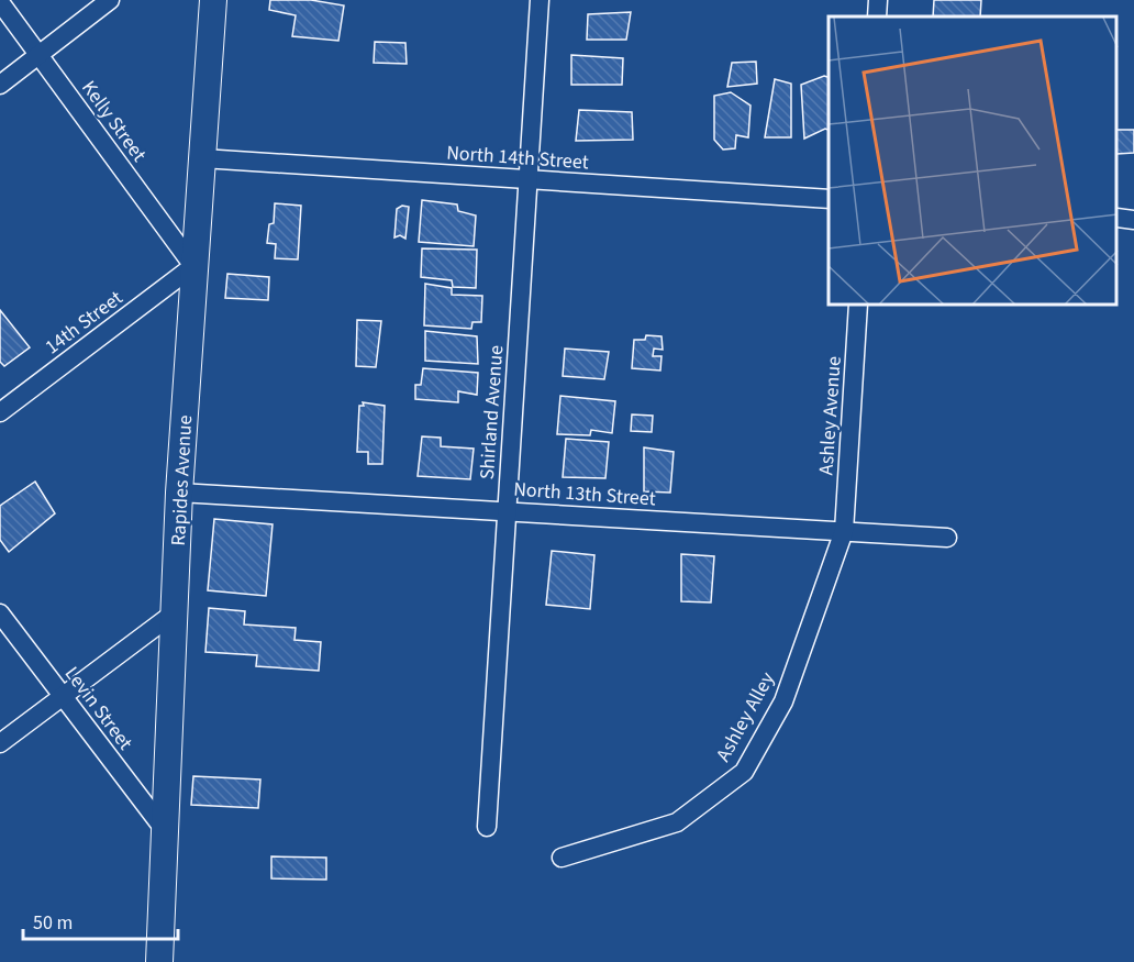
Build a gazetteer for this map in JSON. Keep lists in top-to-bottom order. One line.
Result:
{"streets":{"main road":["Rapides Avenue"],"street":["Kelly Street","North 14th Street","14th Street","Shirland Avenue","Ashley Avenue","North 13th Street","Levin Street","Ashley Alley"]},"crossings":[["Kelly Street","14th Street"],["Kelly Street","Rapides Avenue"],["North 14th Street","Shirland Avenue"],["North 14th Street","Rapides Avenue"],["14th Street","Rapides Avenue"],["Shirland Avenue","North 13th Street"],["Ashley Avenue","North 13th Street"],["Ashley Avenue","Ashley Alley"],["Rapides Avenue","North 13th Street"],["Rapides Avenue","Levin Street"],["North 13th Street","Ashley Alley"]],"scale_bar":"50 m"}
